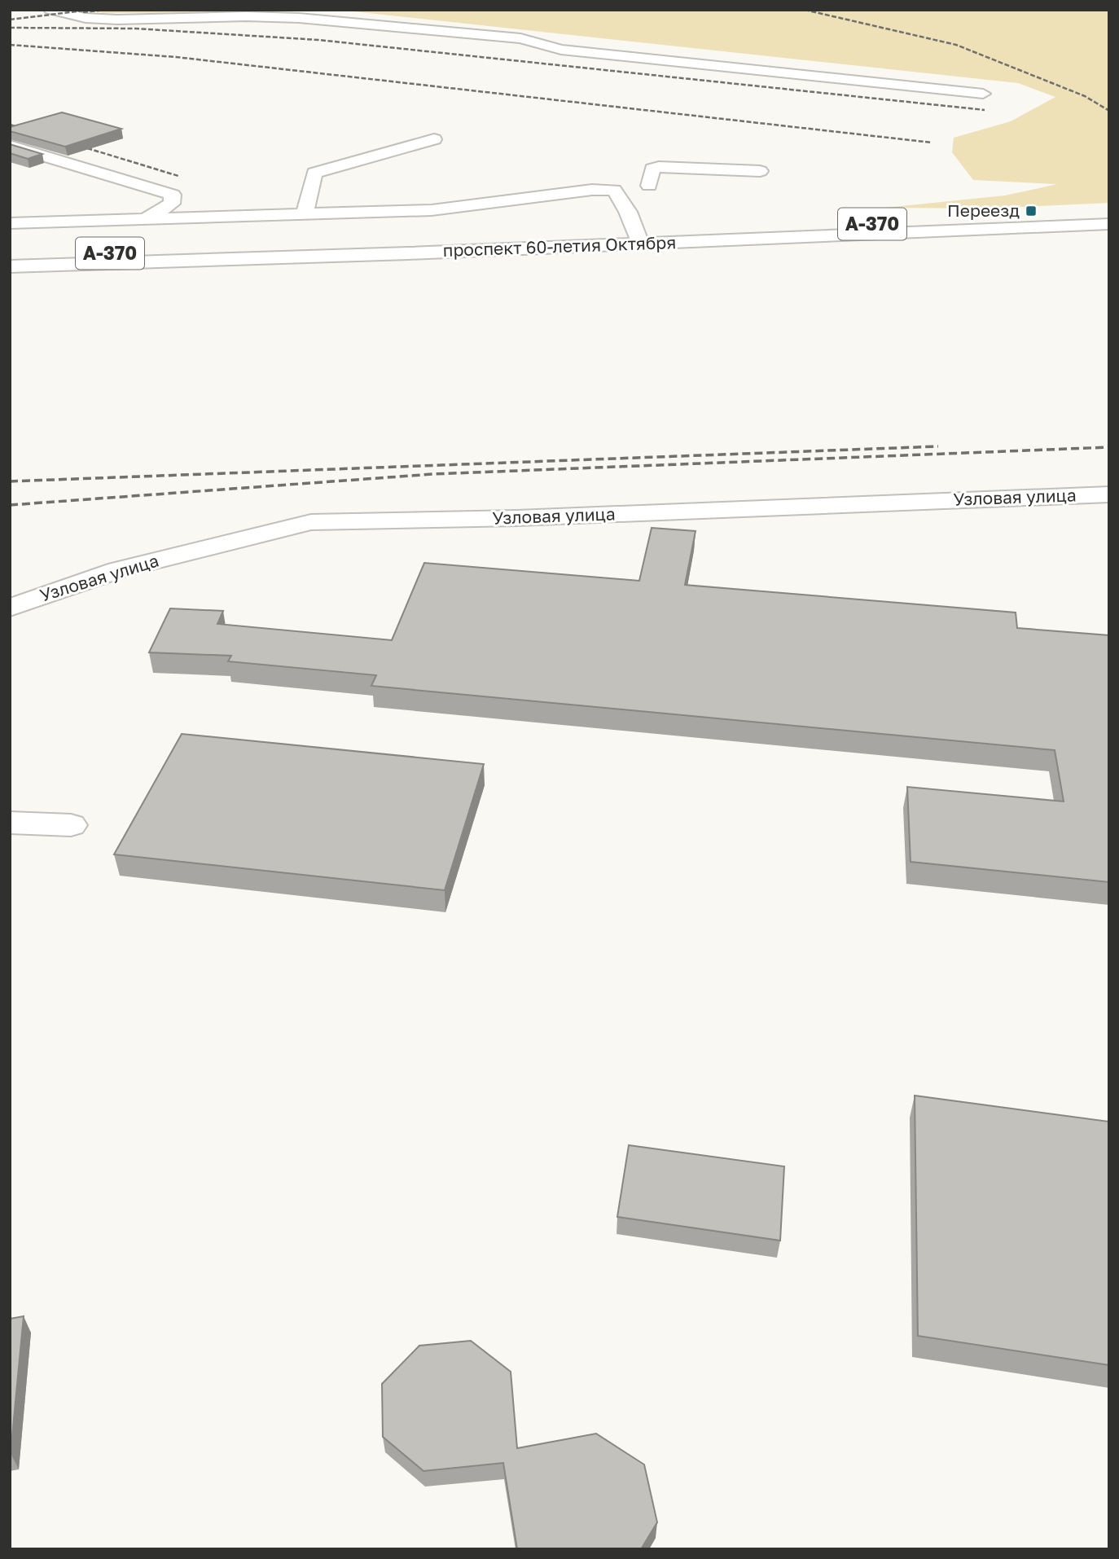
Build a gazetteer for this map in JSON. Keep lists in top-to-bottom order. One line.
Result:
{"streets":{"main road":["А-370","проспект 60-летия Октября","Узловая улица"]},"places":{"transit":["Переезд"]}}
